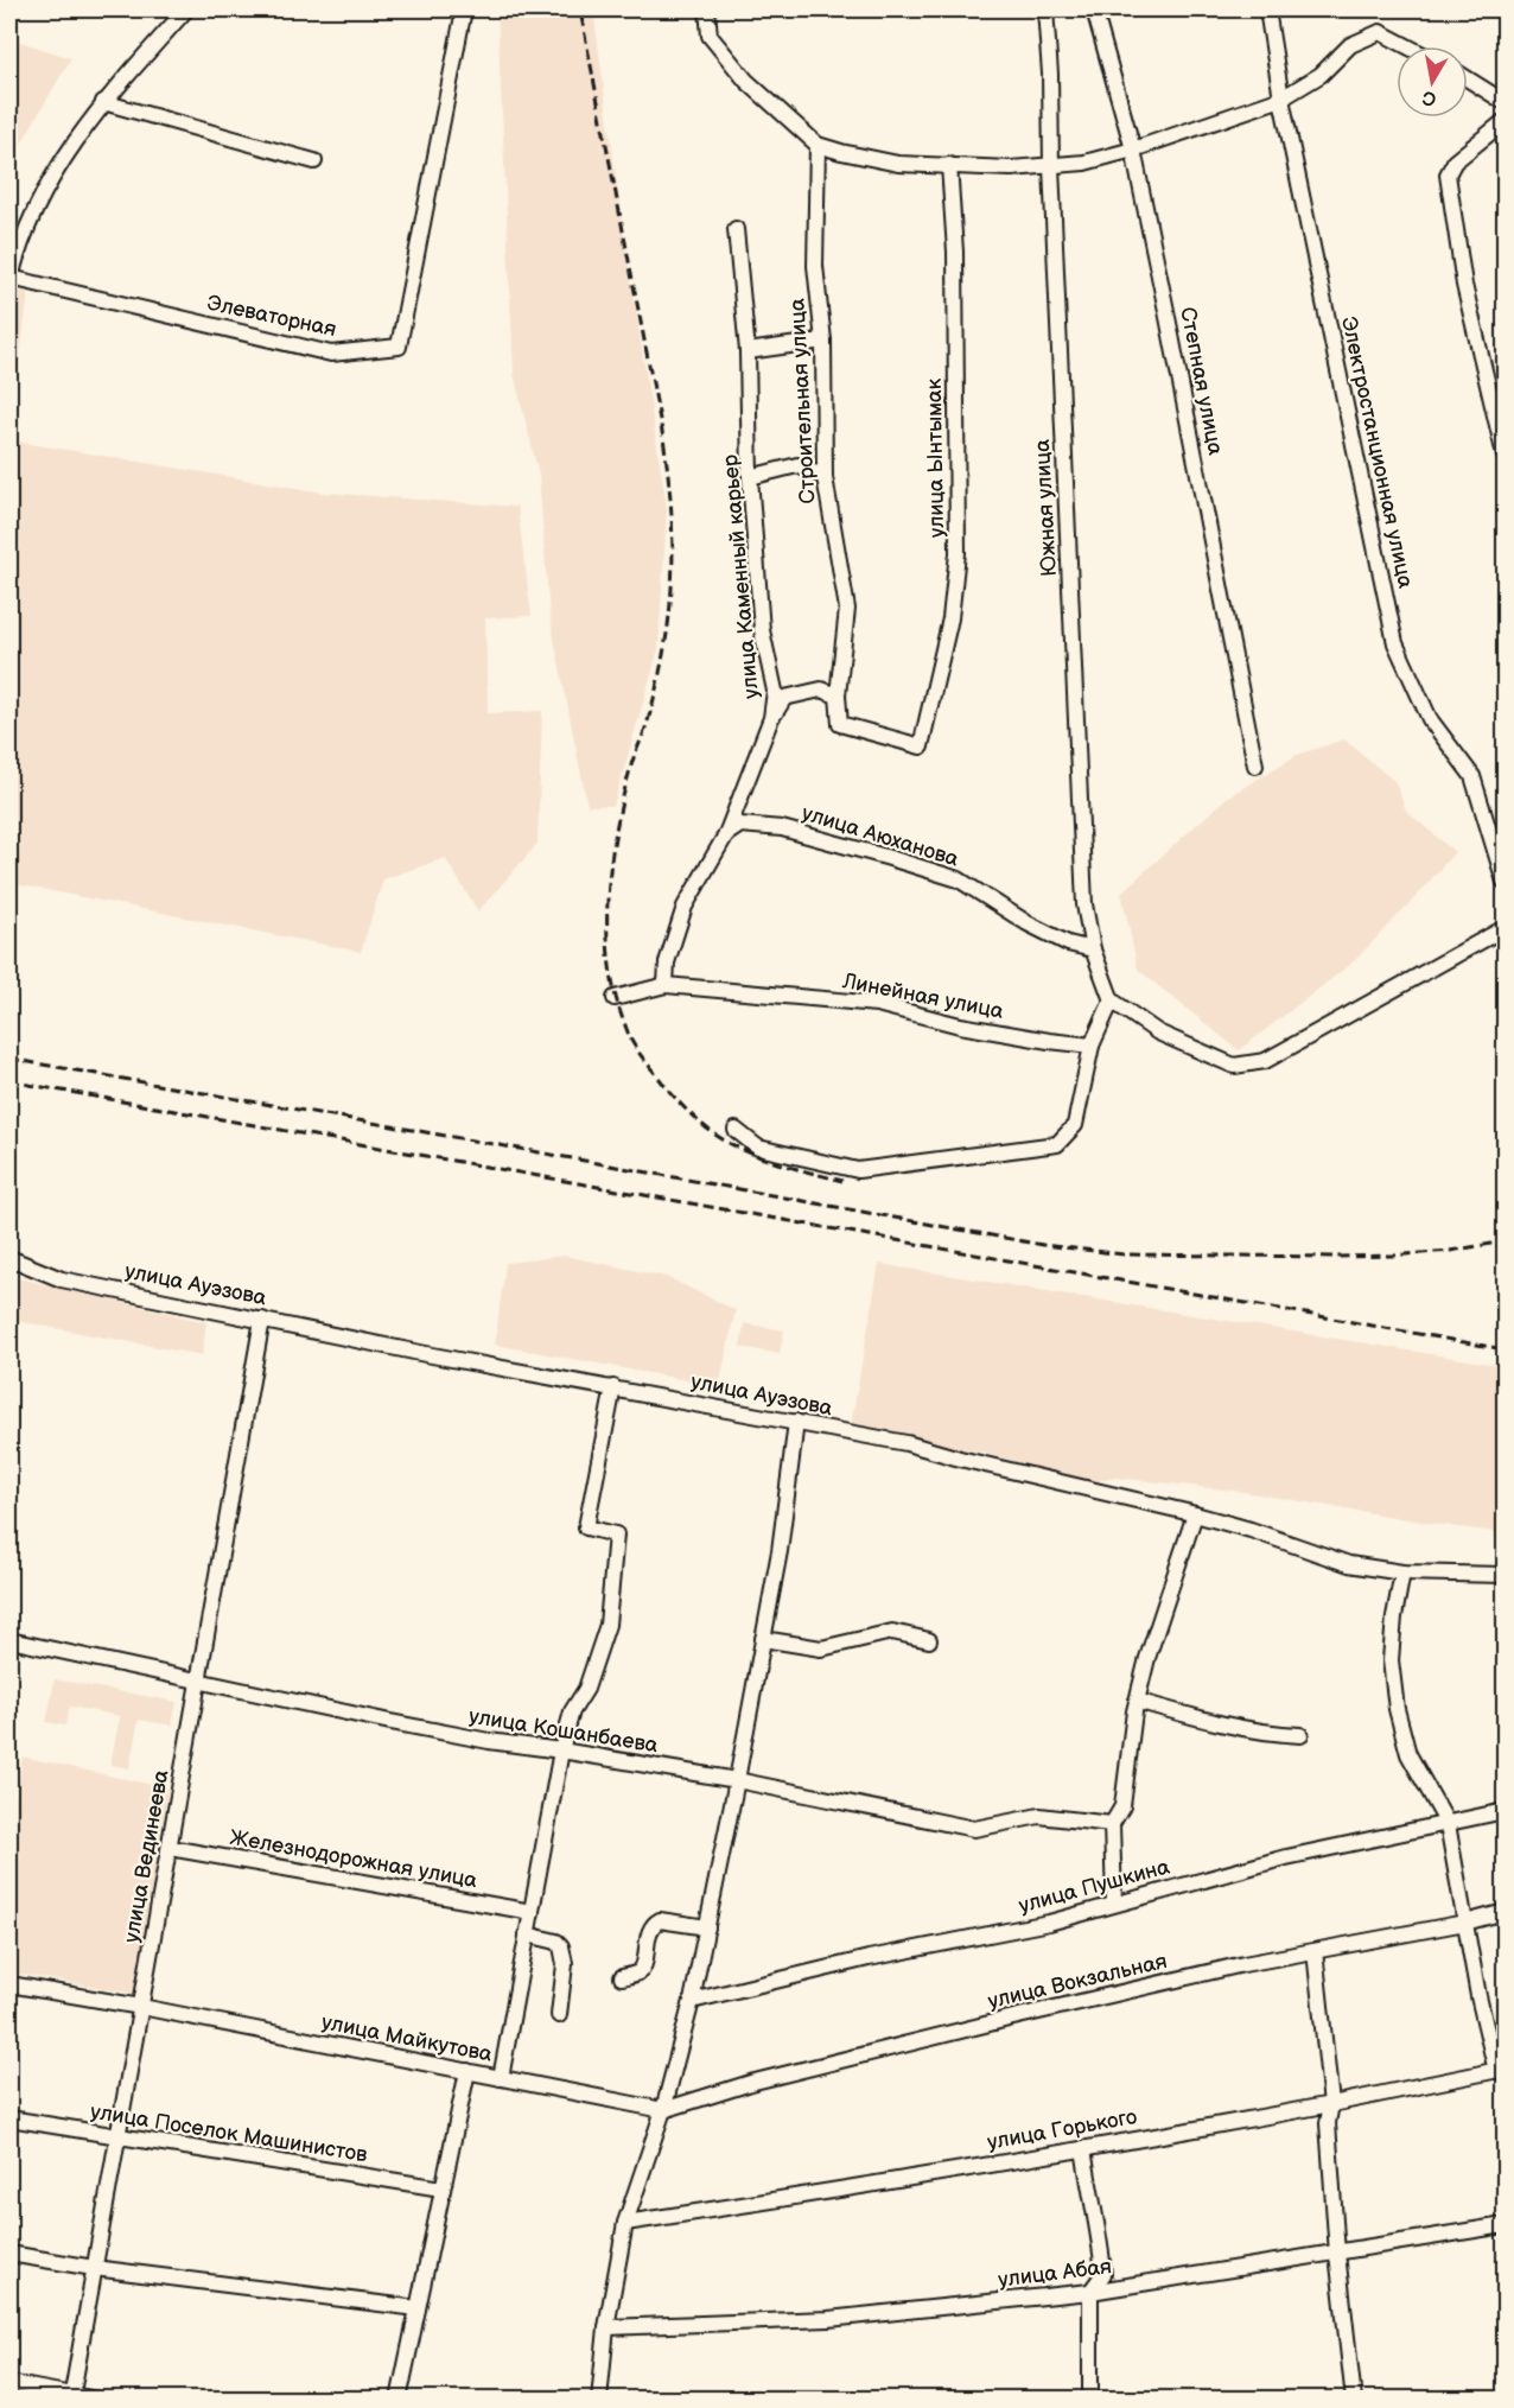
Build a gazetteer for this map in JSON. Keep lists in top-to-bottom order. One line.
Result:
{"streets":{"street":["Элеваторная","Степная улица","Строительная улица","Электростанционная улица","улица Ынтымак","Южная улица","улица Каменный карьер","улица Аюханова","Линейная улица","улица Ауэзова","улица Кошанбаева","улица Вединеева","Железнодорожная улица","улица Пушкина","улица Вокзальная","улица Майкутова","улица Горького","улица Поселок Машинистов","улица Абая"]},"crossings":[["Строительная улица","улица Ынтымак"],["Южная улица","улица Аюханова"],["улица Каменный карьер","улица Аюханова"],["улица Каменный карьер","Линейная улица"],["улица Ауэзова","улица Вединеева"],["улица Кошанбаева","улица Вединеева"],["улица Вединеева","Железнодорожная улица"],["улица Вединеева","улица Майкутова"],["улица Вединеева","улица Поселок Машинистов"],["улица Вокзальная","улица Майкутова"]],"north":"bottom"}
